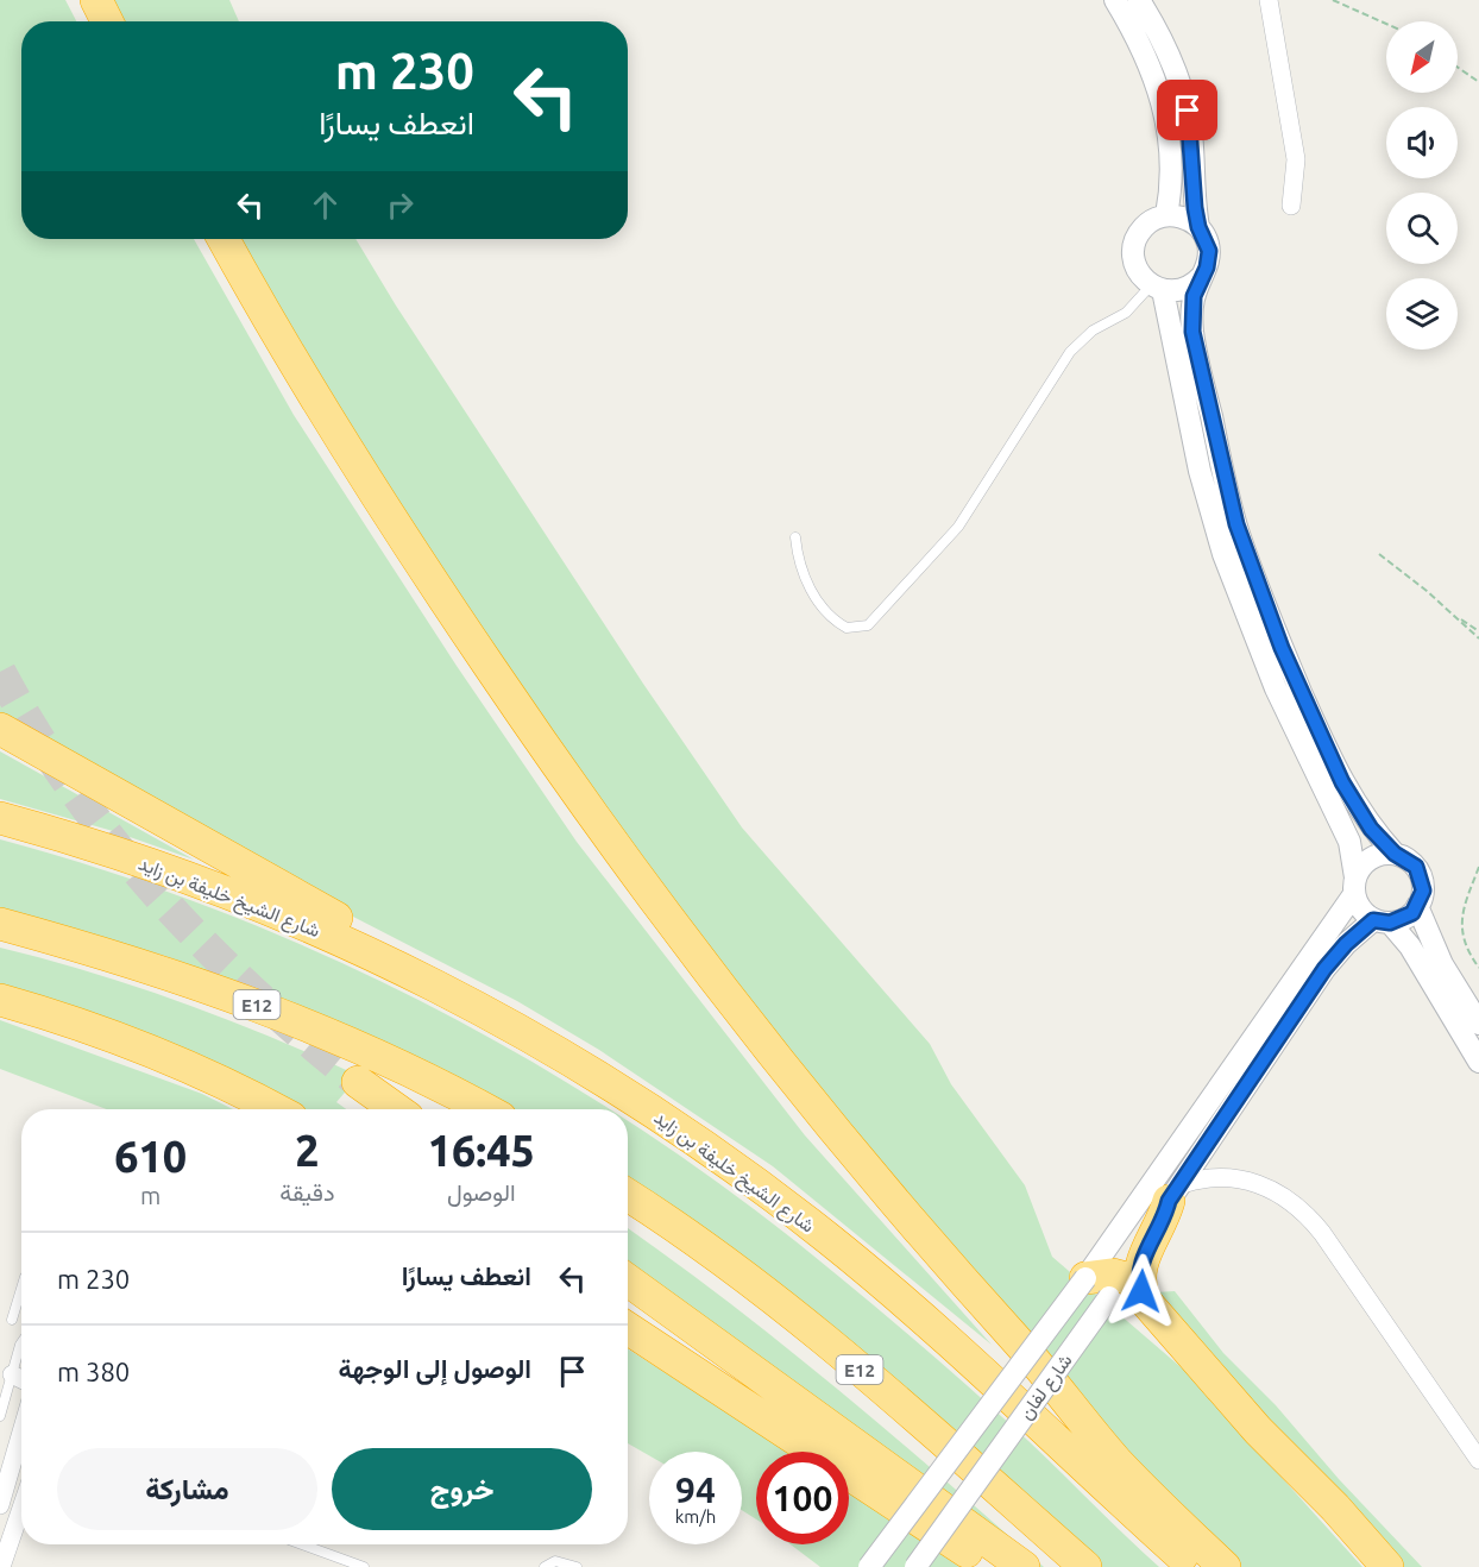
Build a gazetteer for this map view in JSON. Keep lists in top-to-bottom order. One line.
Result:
{"streets":{"highway":["شارع الشيخ خليفة بن زايد","E12"],"street":["شارع لفان"]},"north":"bottom left","page":{"turn":["230 m","انعطف يسارًا"],"eta":["16:45","الوصول","2","دقيقة","610","m"],"list":[{"name":"انعطف يسارًا","value":"230 m"},{"name":"الوصول إلى الوجهة","value":"380 m"}],"buttons":["خروج","مشاركة"],"speed":"94 km/h","limit":"100"}}
